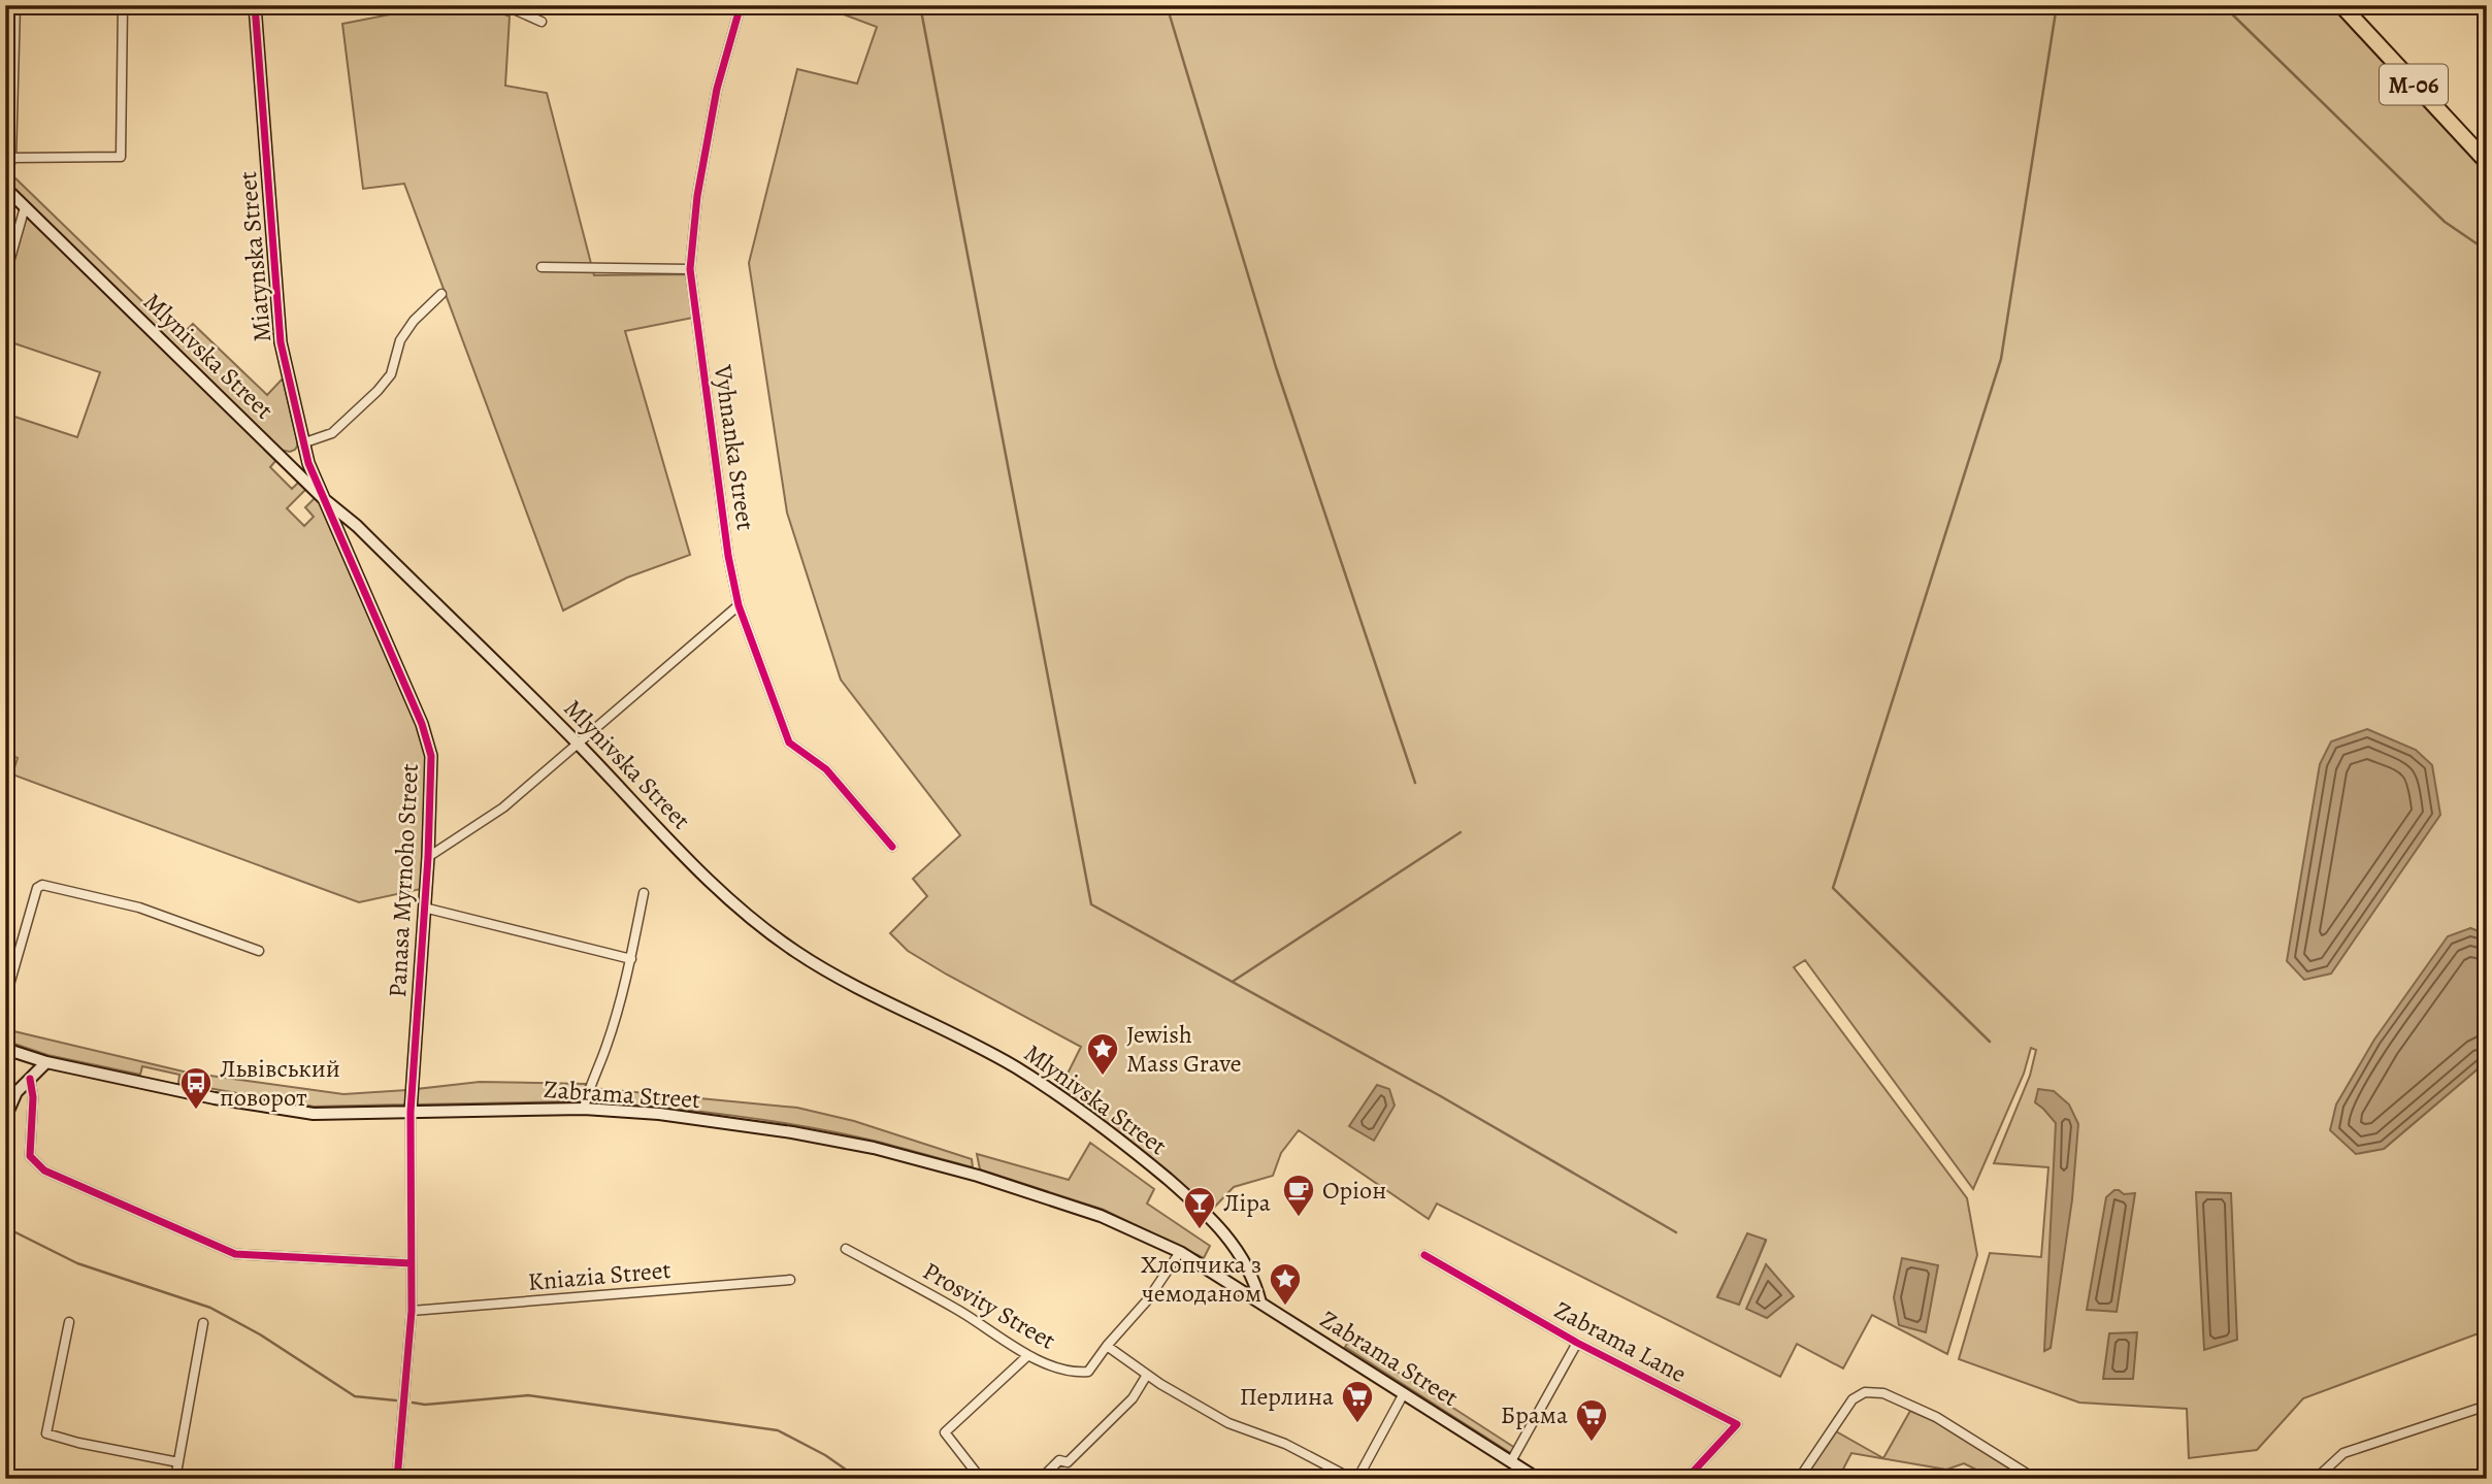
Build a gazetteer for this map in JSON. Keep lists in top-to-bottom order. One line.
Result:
{"streets":{"highway":["М-06"],"main road":["Miatynska Street","Mlynivska Street","Panasa Myrnoho Street","Zabrama Street"],"street":["Vyhnanka Street","Kniazia Street","Prosvity Street","Zabrama Lane"]},"crossings":[["Miatynska Street","Mlynivska Street"],["Miatynska Street","Panasa Myrnoho Street"],["Mlynivska Street","Panasa Myrnoho Street"],["Mlynivska Street","Zabrama Street"],["Vyhnanka Street","Panasa Myrnoho Street"],["Panasa Myrnoho Street","Zabrama Street"],["Zabrama Street","Prosvity Street"],["Zabrama Street","Zabrama Lane"]],"places":{"place":["Jewish Mass Grave","Хлопчика з чемоданом"],"bus stop":["Львівський поворот"],"cafe":["Оріон"],"bar":["Ліра"],"supermarket":["Перлина","Брама"]}}
